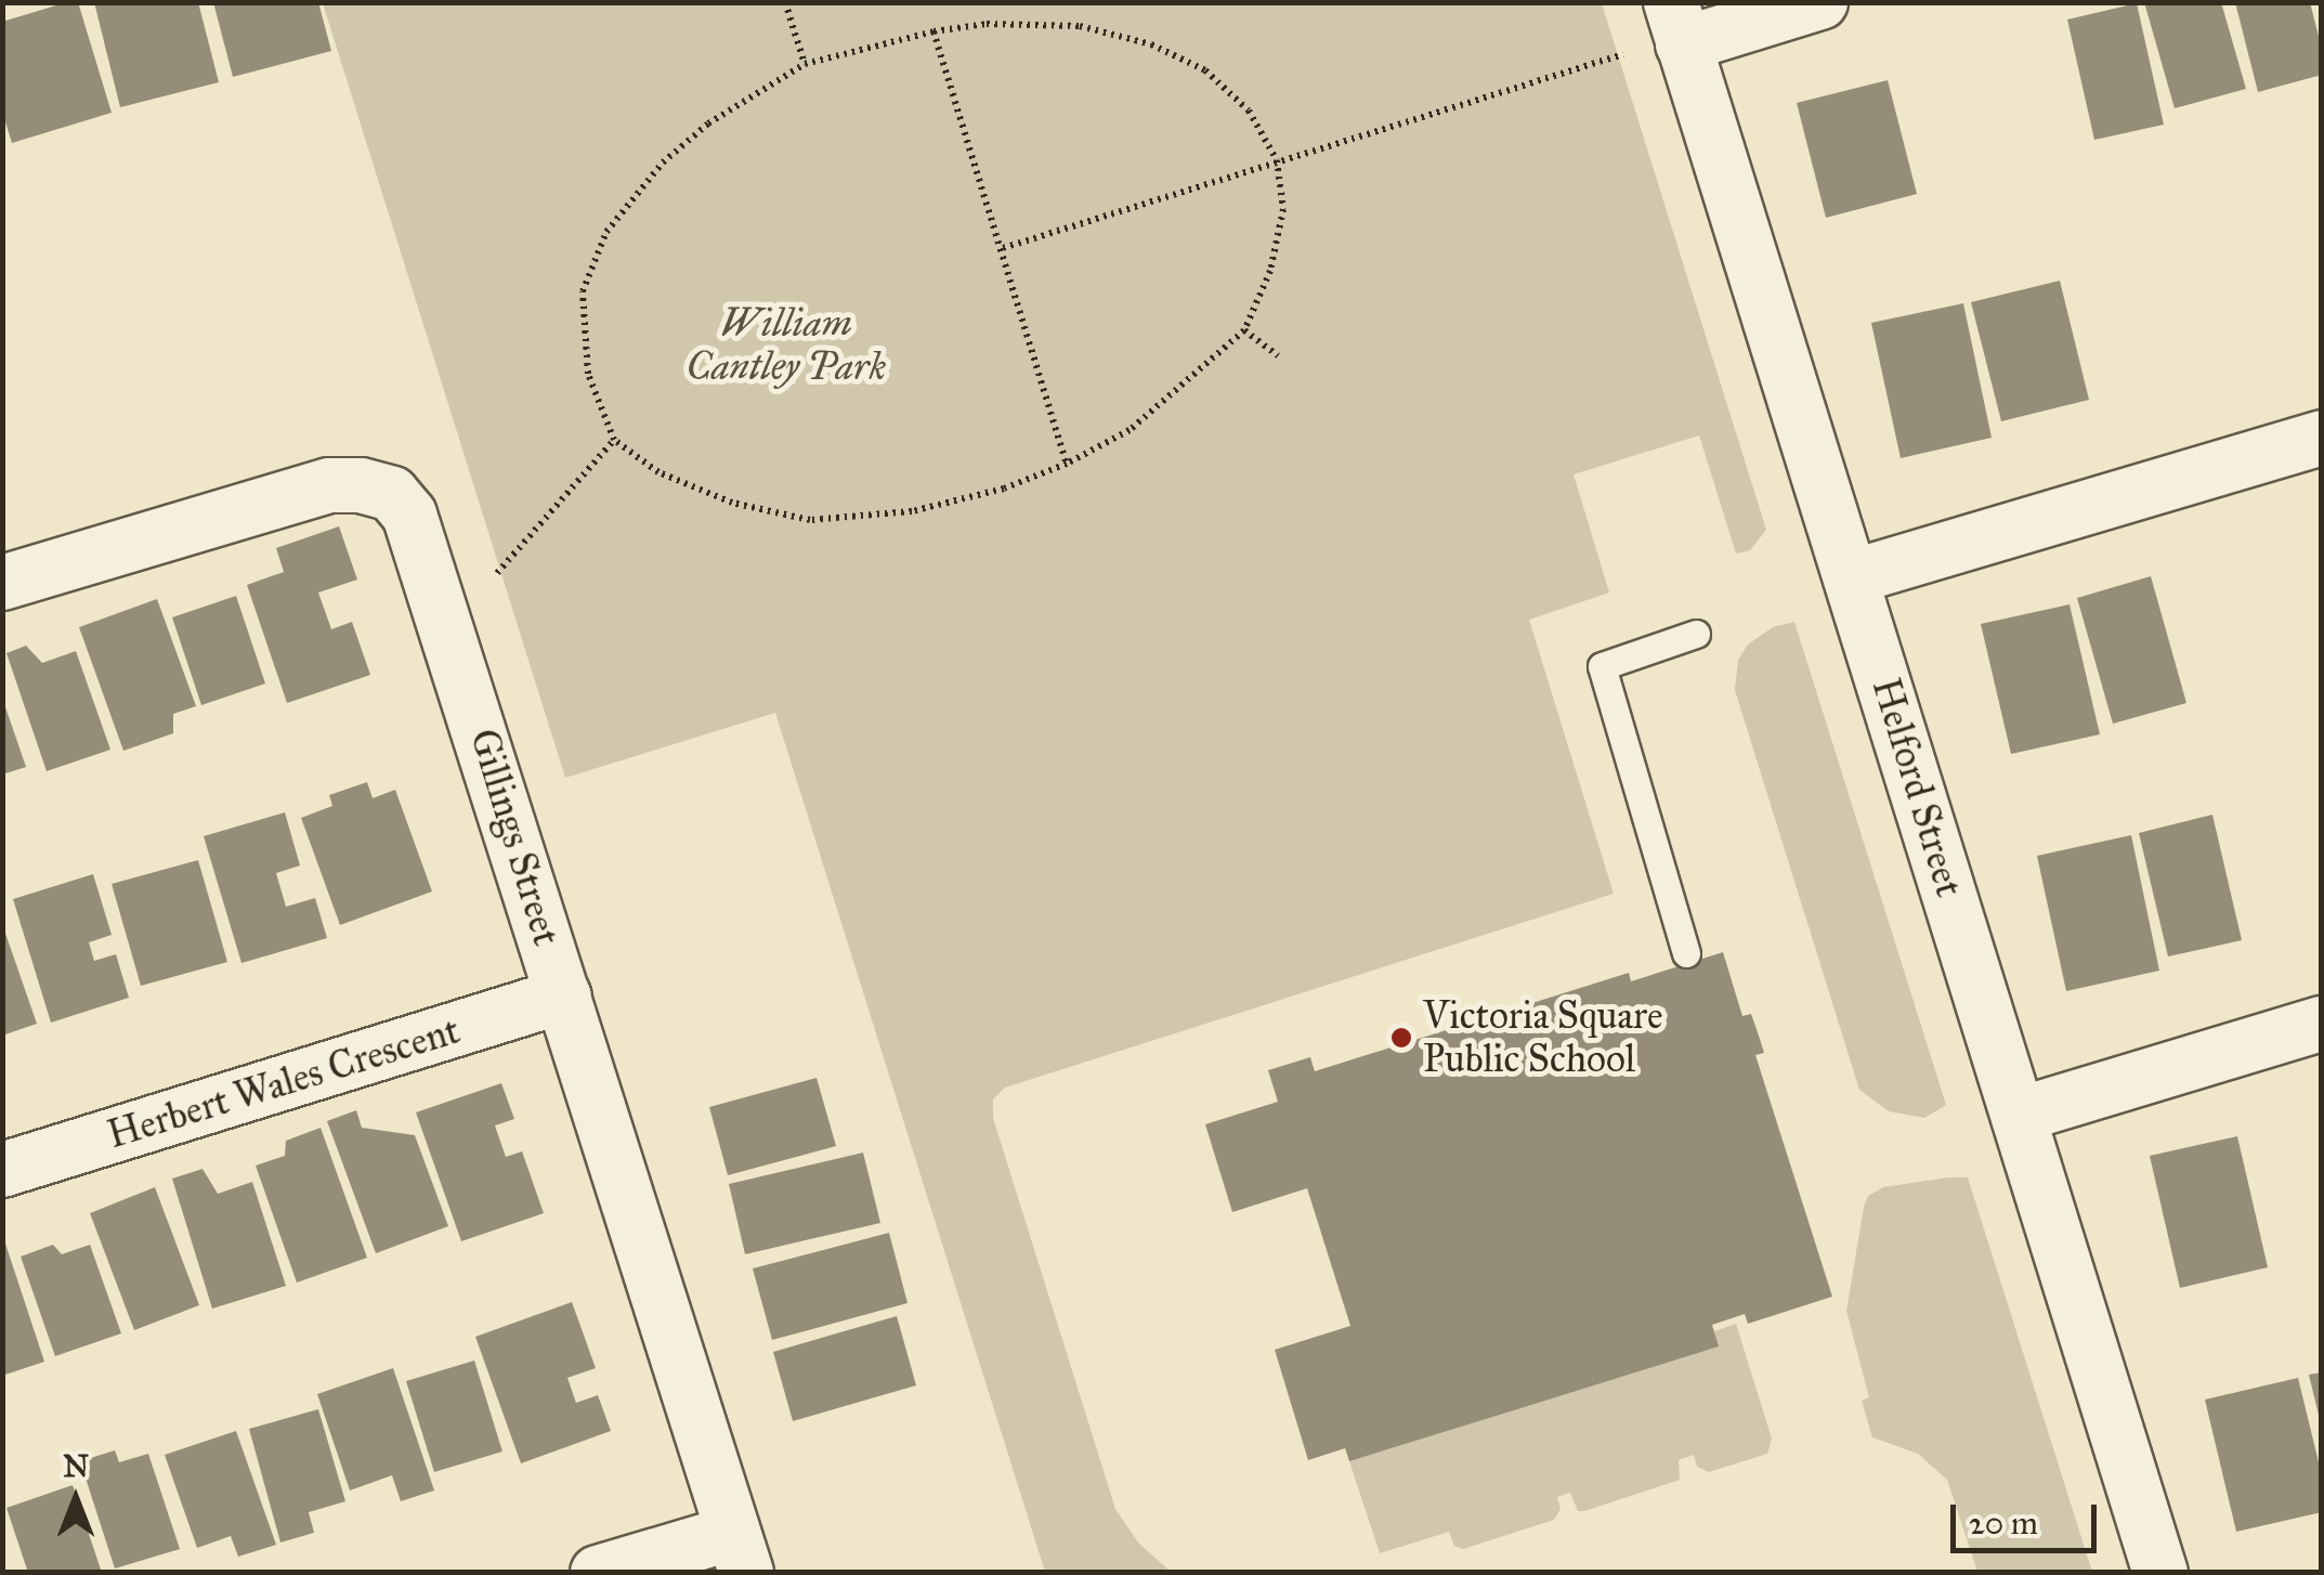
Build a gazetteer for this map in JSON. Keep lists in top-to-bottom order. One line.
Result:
{"streets":{"street":["Helford Street","Gillings Street","Herbert Wales Crescent"]},"crossings":[["Gillings Street","Herbert Wales Crescent"]],"parks":["William Cantley Park"],"places":["Victoria Square Public School"],"scale_bar":"20 m","north":"top"}
